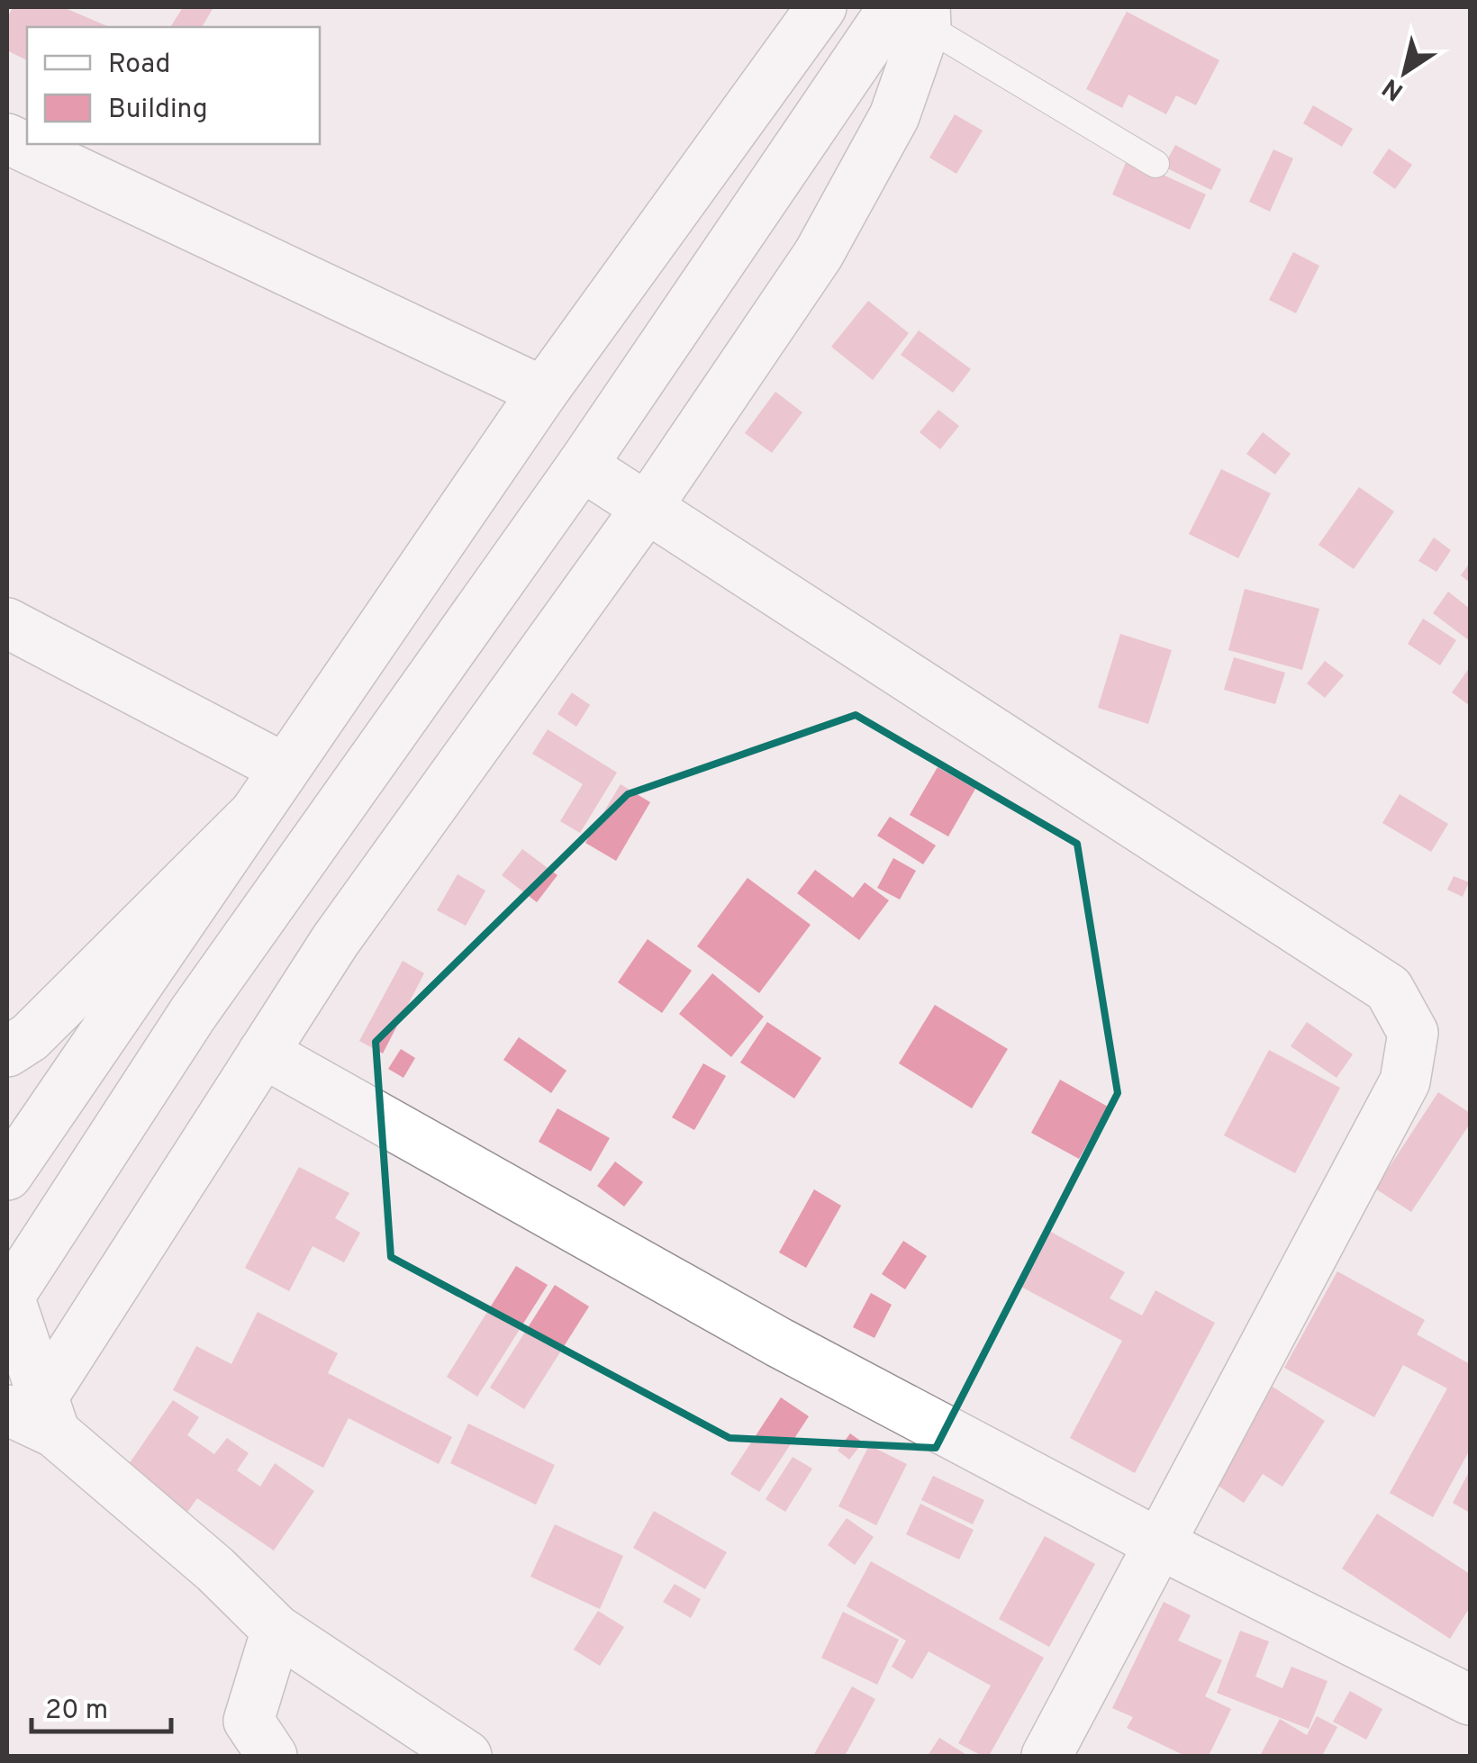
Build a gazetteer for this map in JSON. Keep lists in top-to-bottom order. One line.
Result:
{"legend":["Road","Building"],"scale_bar":"20 m","north":"bottom left"}
